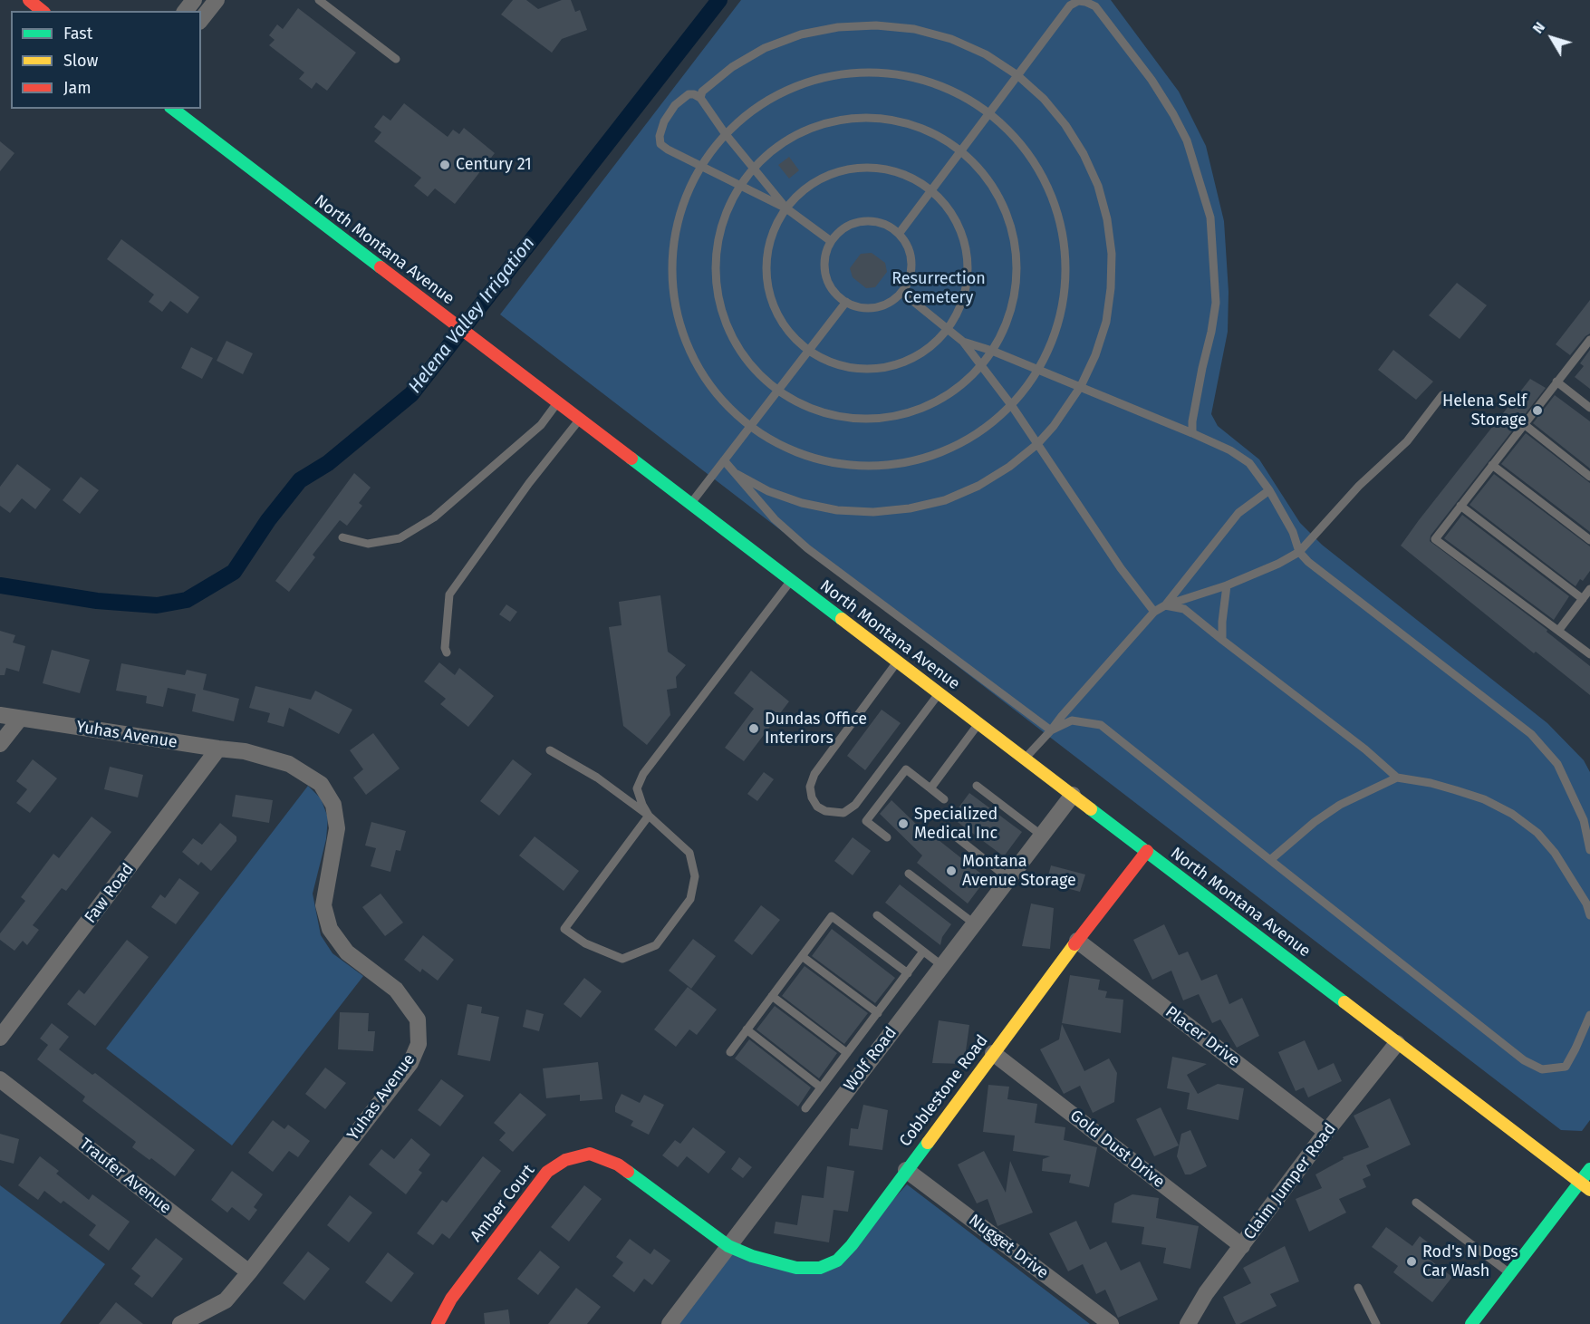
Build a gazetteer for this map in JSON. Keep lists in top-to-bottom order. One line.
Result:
{"streets":{"main road":["North Montana Avenue","Cobblestone Road","Amber Court"],"street":["Yuhas Avenue","Faw Road","Placer Drive","Wolf Road","Gold Dust Drive","Traufer Avenue","Claim Jumper Road","Nugget Drive"]},"crossings":[["North Montana Avenue","Wolf Road"],["North Montana Avenue","Cobblestone Road"],["North Montana Avenue","Claim Jumper Road"],["Yuhas Avenue","Faw Road"],["Yuhas Avenue","Traufer Avenue"],["Placer Drive","Cobblestone Road"],["Placer Drive","Claim Jumper Road"],["Wolf Road","Cobblestone Road"],["Wolf Road","Amber Court"],["Cobblestone Road","Gold Dust Drive"],["Cobblestone Road","Amber Court"],["Cobblestone Road","Nugget Drive"],["Gold Dust Drive","Claim Jumper Road"]],"water":["Helena Valley Irrigation"],"parks":["Resurrection Cemetery"],"places":["Century 21","Helena Self Storage","Dundas Office Interirors","Specialized Medical Inc","Montana Avenue Storage","Rod's N Dogs Car Wash"],"legend":["Fast","Slow","Jam"],"north":"top left"}
